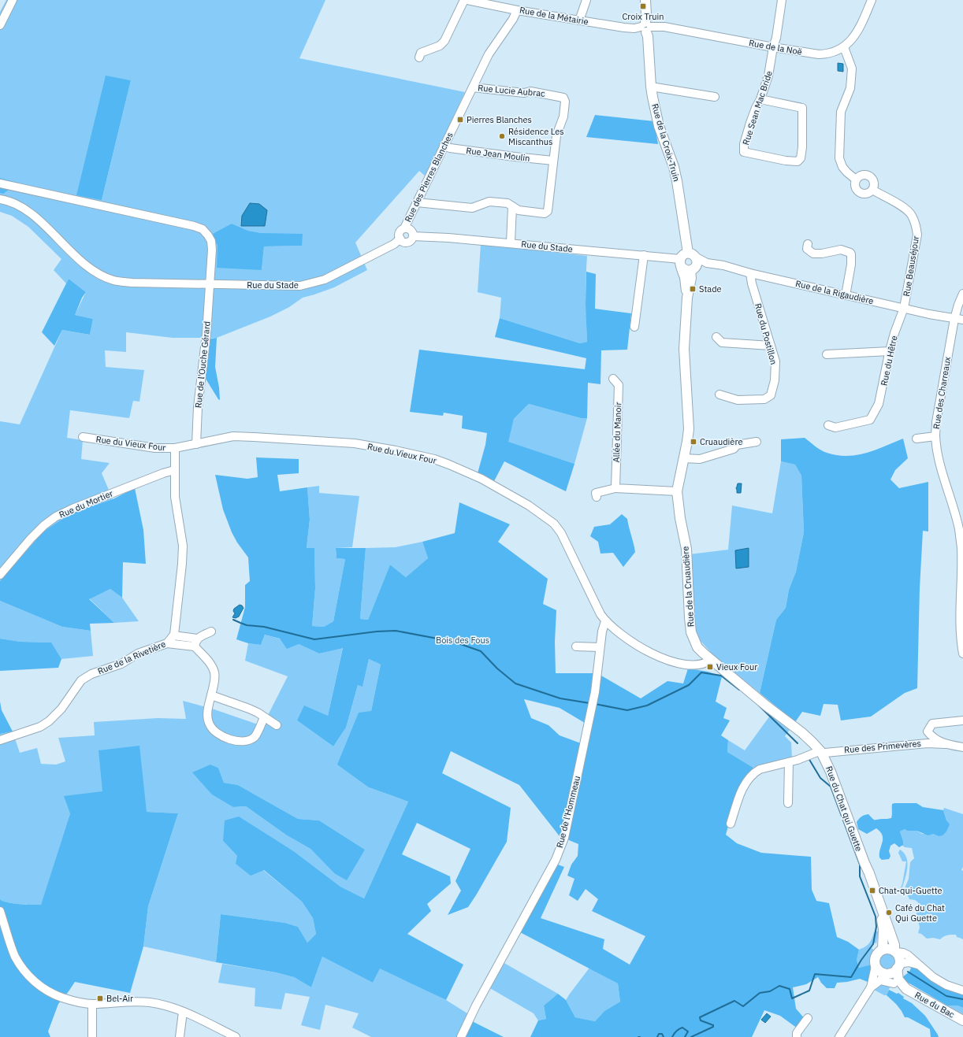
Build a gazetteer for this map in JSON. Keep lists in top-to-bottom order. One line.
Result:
{"streets":{"main road":["Rue de la Croix-Truin","Rue de la Cruaudière","Rue du Chat qui Guette","Rue du Bac"],"street":["Rue de la Métairie","Rue de la Noë","Rue Lucie Aubrac","Rue Sean Mac Bride","Rue Jean Moulin","Rue des Pierres Blanches","Rue du Stade","Rue Beauséjour","Rue de la Rigaudière","Rue du Postillon","Rue du Hêtre","Rue de l'Ouche Gérard","Rue des Charreaux","Allée du Manoir","Rue du Vieux Four","Rue du Mortier","Rue de la Rivetière","Rue des Primevères","Rue de l'Hommeau"]},"crossings":[["Rue de la Métairie","Rue de la Noë"],["Rue de la Métairie","Rue de la Croix-Truin"],["Rue de la Métairie","Rue des Pierres Blanches"],["Rue de la Noë","Rue Sean Mac Bride"],["Rue de la Noë","Rue de la Croix-Truin"],["Rue Lucie Aubrac","Rue Jean Moulin"],["Rue Lucie Aubrac","Rue des Pierres Blanches"],["Rue de la Croix-Truin","Rue du Stade"],["Rue de la Croix-Truin","Rue de la Rigaudière"],["Rue de la Croix-Truin","Rue de la Cruaudière"],["Rue Jean Moulin","Rue des Pierres Blanches"],["Rue des Pierres Blanches","Rue du Stade"],["Rue du Stade","Rue de la Rigaudière"],["Rue du Stade","Rue de l'Ouche Gérard"],["Rue du Stade","Rue de la Cruaudière"],["Rue Beauséjour","Rue de la Rigaudière"],["Rue Beauséjour","Rue du Hêtre"],["Rue de la Rigaudière","Rue du Postillon"],["Rue de la Rigaudière","Rue du Hêtre"],["Rue de la Rigaudière","Rue des Charreaux"],["Rue de la Rigaudière","Rue de la Cruaudière"],["Rue de l'Ouche Gérard","Rue du Vieux Four"],["Rue du Vieux Four","Rue de la Cruaudière"],["Rue du Vieux Four","Rue de la Rivetière"],["Rue du Vieux Four","Rue de l'Hommeau"],["Rue du Mortier","Rue de la Rivetière"],["Rue de la Cruaudière","Rue des Primevères"],["Rue de la Cruaudière","Rue du Chat qui Guette"],["Rue des Primevères","Rue du Chat qui Guette"],["Rue du Chat qui Guette","Rue du Bac"]],"parks":["Bois des Fous"],"places":{"transit":["Croix Truin","Pierres Blanches","Stade","Cruaudière","Vieux Four","Chat-qui-Guette","Bel-Air"],"other":["Résidence Les Miscanthus","Café du Chat Qui Guette"]}}
